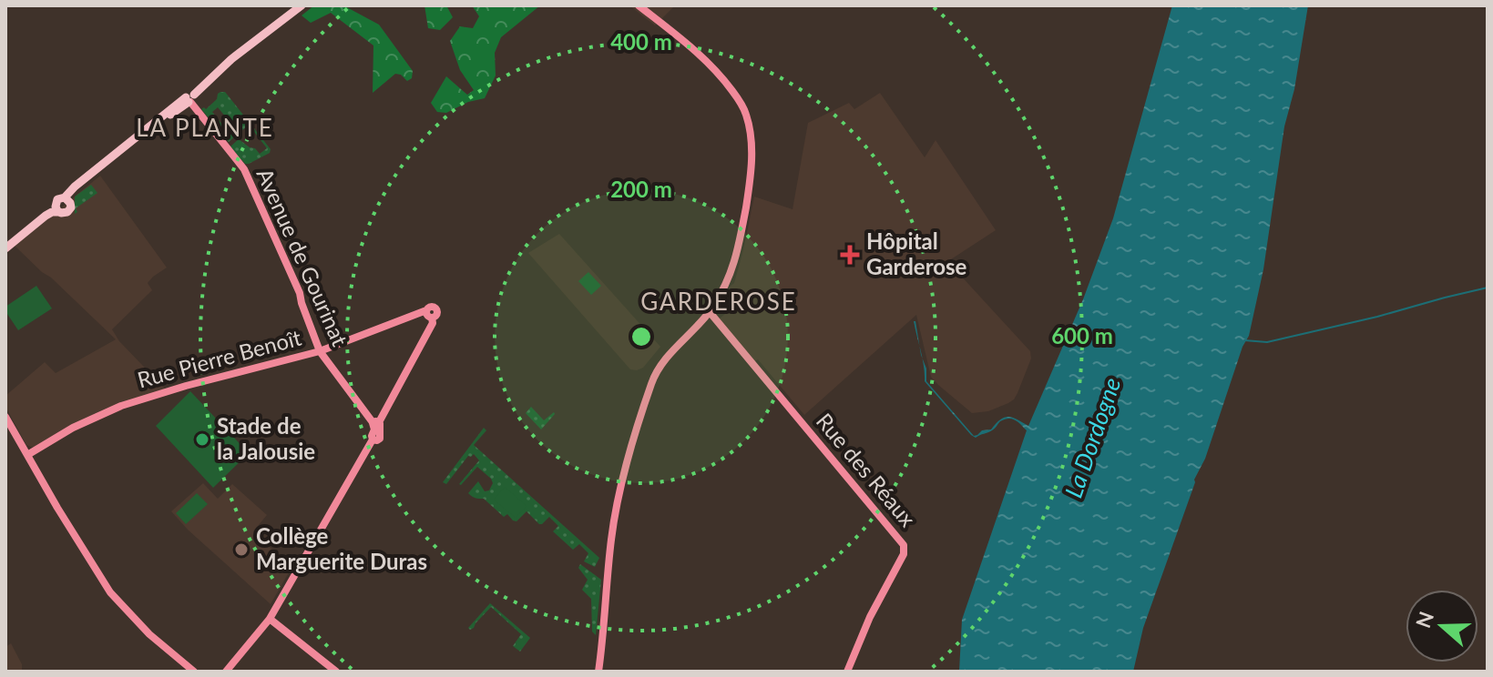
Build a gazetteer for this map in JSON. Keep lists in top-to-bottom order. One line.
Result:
{"streets":{"street":["Avenue de Gourinat","Rue Pierre Benoît","Rue des Réaux"]},"crossings":[["Avenue de Gourinat","Rue Pierre Benoît"]],"districts":["LA PLANTE","GARDEROSE"],"water":["La Dordogne"],"places":{"health":["Hôpital Garderose"],"other":["Stade de la Jalousie","Collège Marguerite Duras"]},"north":"left","rings":["400 m","200 m","600 m"]}
